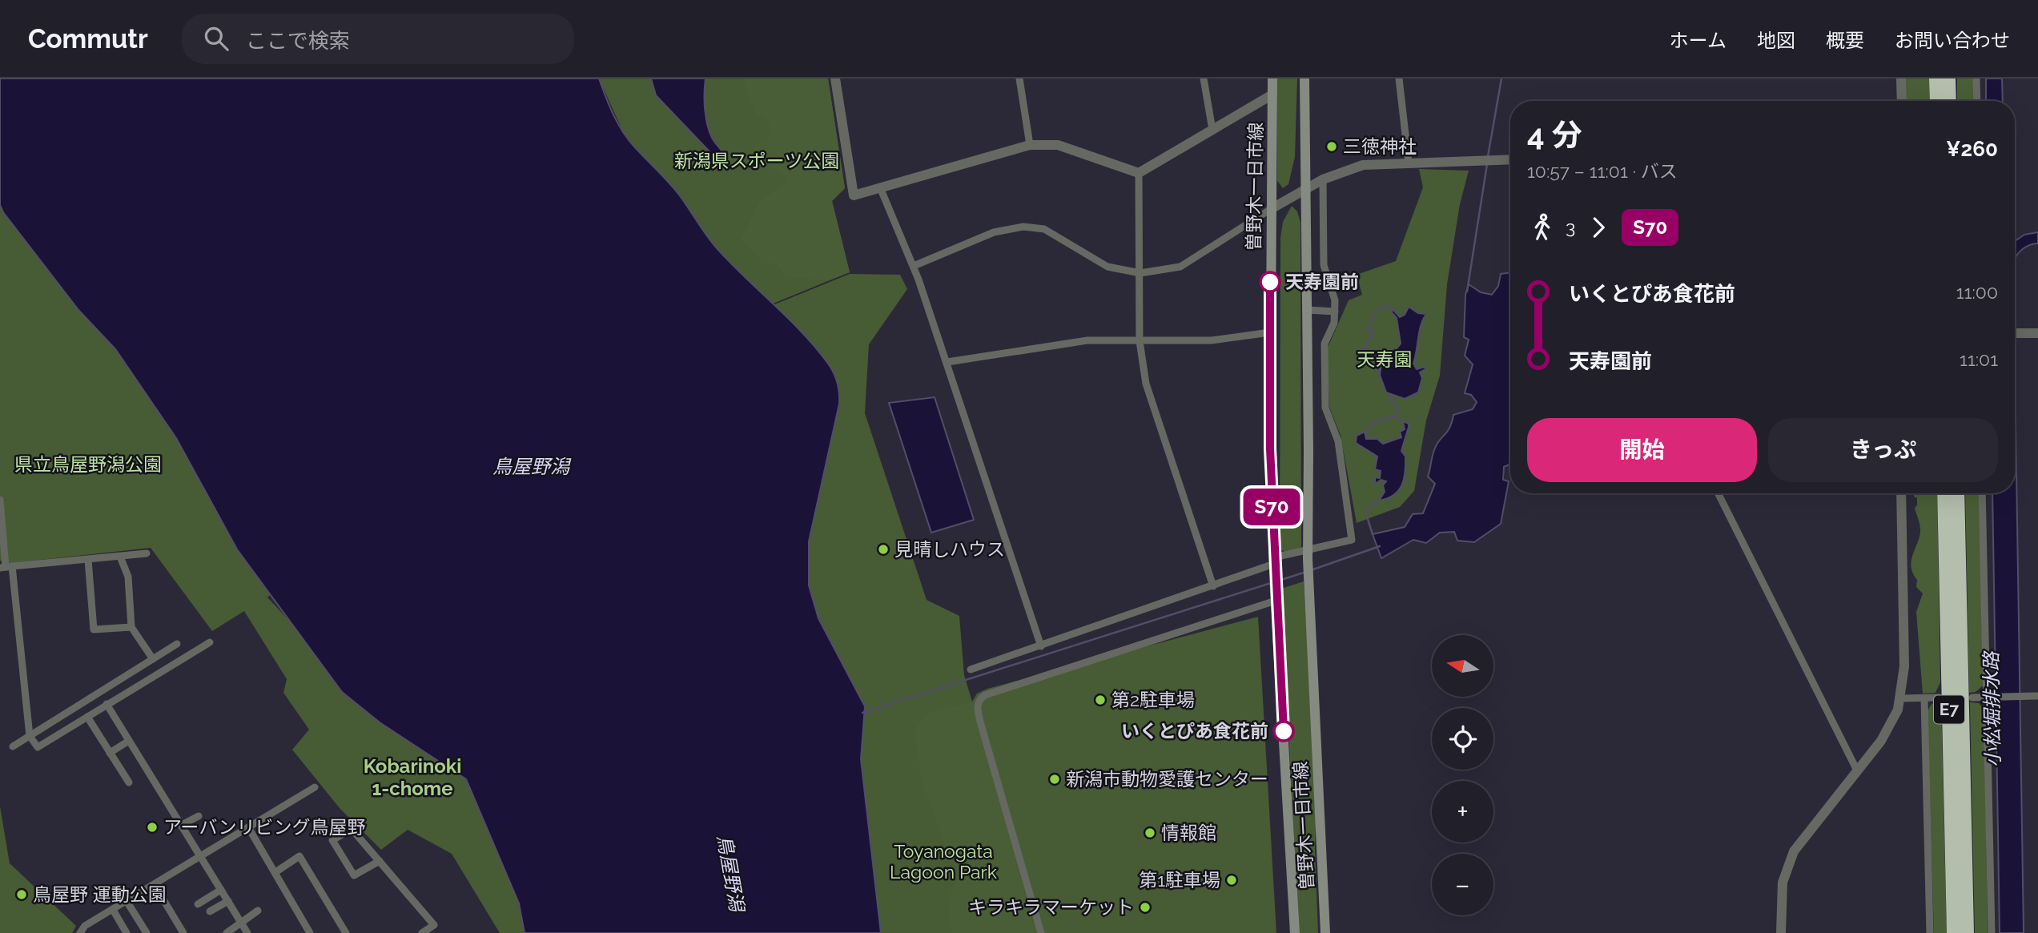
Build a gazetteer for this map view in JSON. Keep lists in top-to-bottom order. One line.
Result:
{"streets":{"highway":["E7"],"main road":["曽野木一日市線"]},"districts":["Kobarinoki 1-chome"],"water":["鳥屋野潟","小松堀排水路"],"parks":["新潟県スポーツ公園","天寿園","県立鳥屋野潟公園","Toyanogata Lagoon Park"],"places":["三徳神社","天寿園前","見晴しハウス","第2駐車場","いくとぴあ食花前","新潟市動物愛護センター","アーバンリビング鳥屋野","情報館","第1駐車場","鳥屋野 運動公園","キラキラマーケット"],"lines":["bus line S70"],"north":"left","page":{"header":"Commutr","search":"ここで検索","nav":["ホーム","地図","概要","お問い合わせ"],"on_map":"S70","heading":["4 分","10:57 – 11:01 · バス","¥260"],"legs":["3","S70"],"list":[{"name":"いくとぴあ食花前","value":"11:00"},{"name":"天寿園前","value":"11:01"}],"buttons":["開始","きっぷ"],"map_buttons":["+","−"]}}
